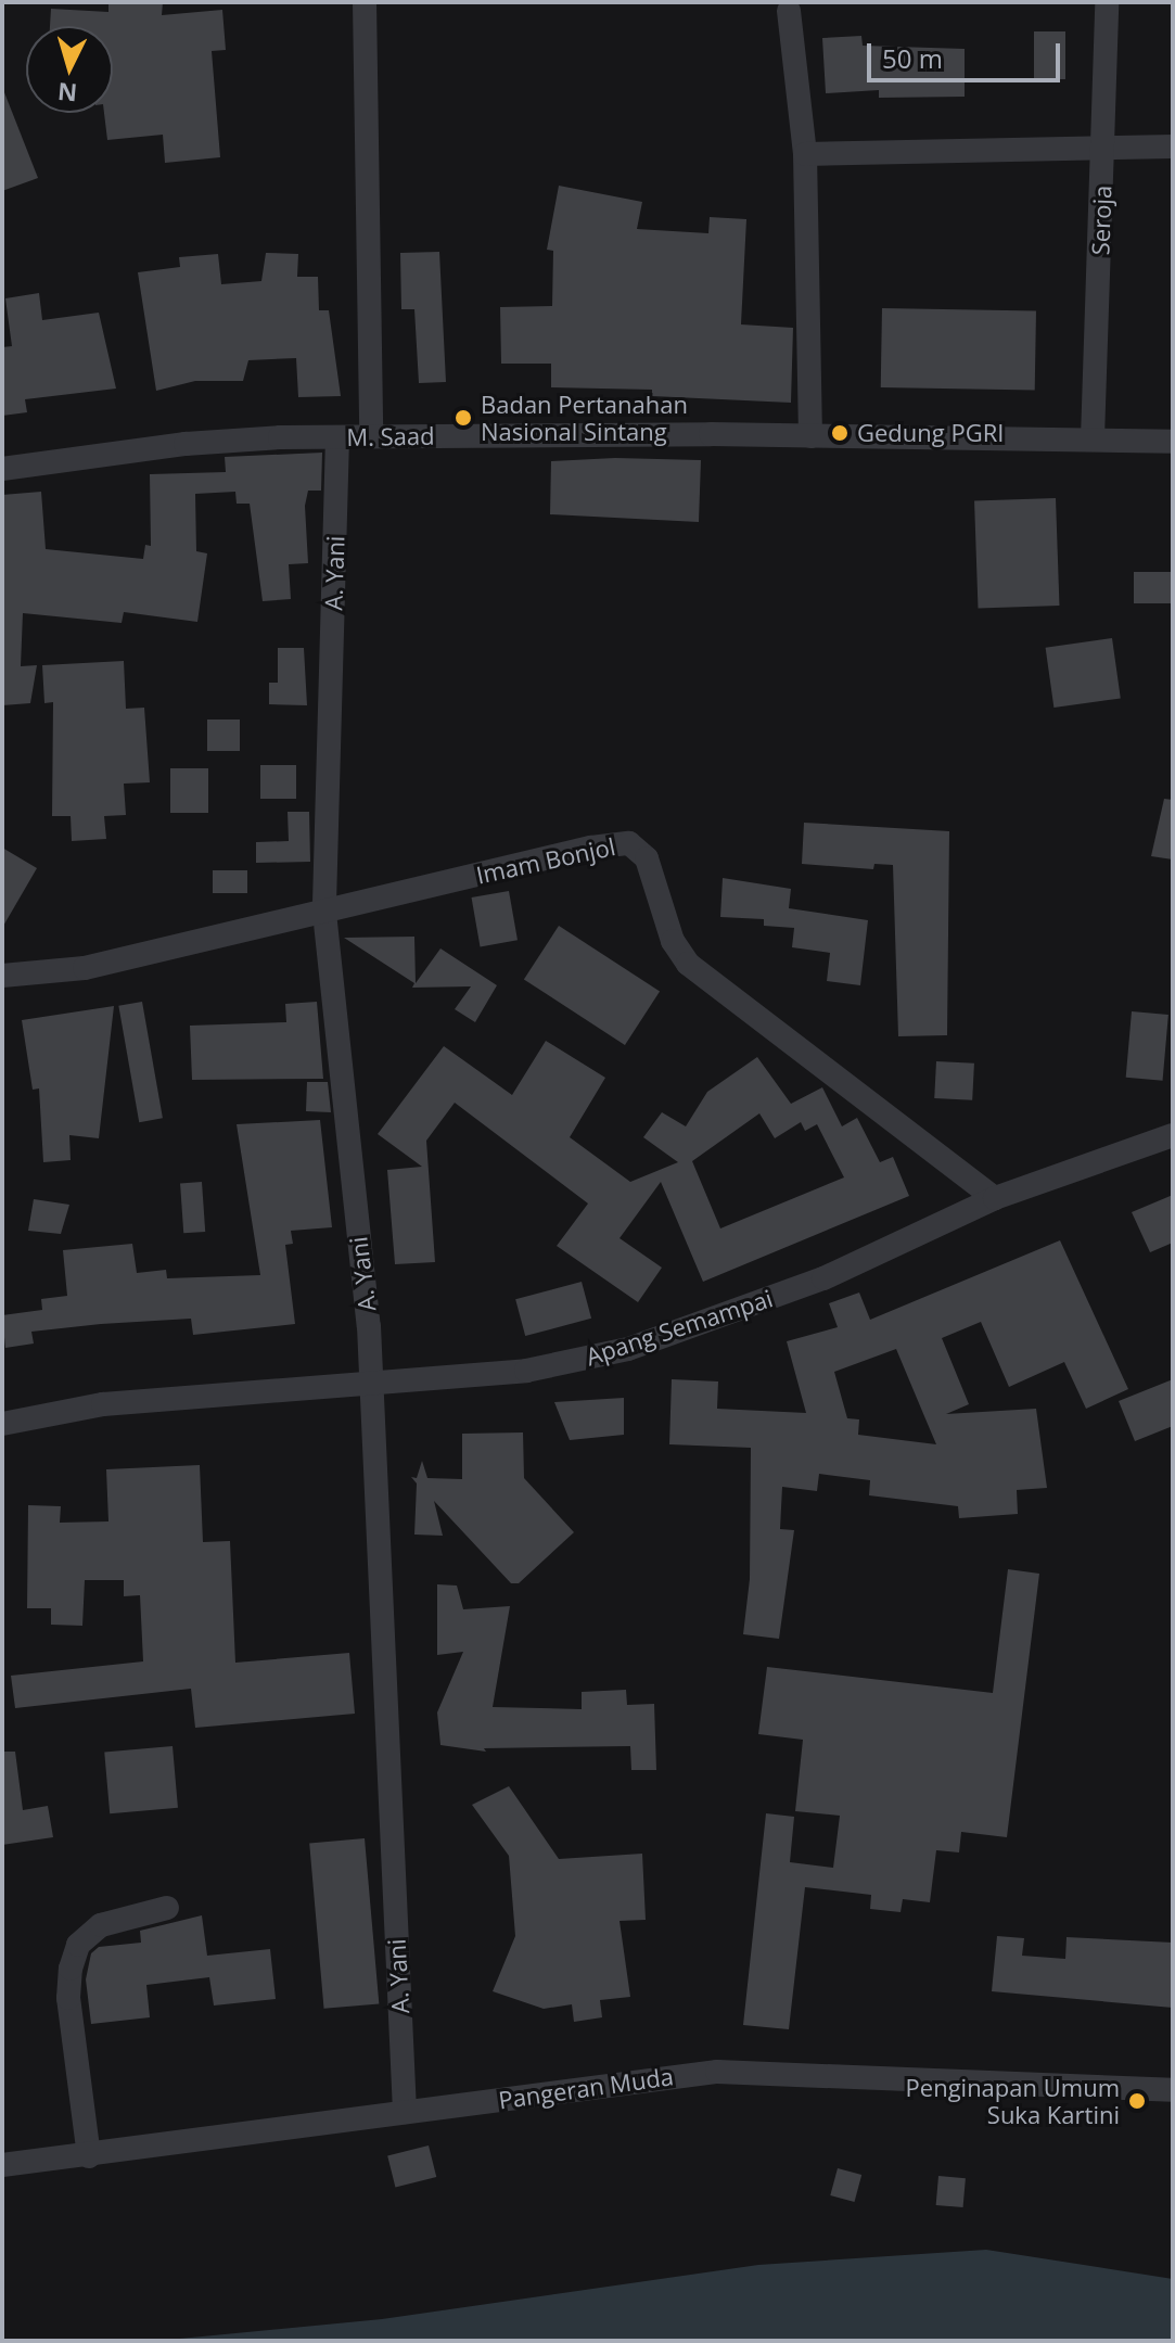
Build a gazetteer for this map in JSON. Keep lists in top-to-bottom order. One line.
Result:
{"streets":{"street":["Seroja","M. Saad","A. Yani","Imam Bonjol","Apang Semampai","Pangeran Muda"]},"crossings":[["Seroja","M. Saad"],["M. Saad","A. Yani"],["A. Yani","Imam Bonjol"],["A. Yani","Apang Semampai"],["A. Yani","Pangeran Muda"],["Imam Bonjol","Apang Semampai"]],"places":["Badan Pertanahan Nasional Sintang","Gedung PGRI","Penginapan Umum Suka Kartini"],"scale_bar":"50 m","north":"bottom"}
